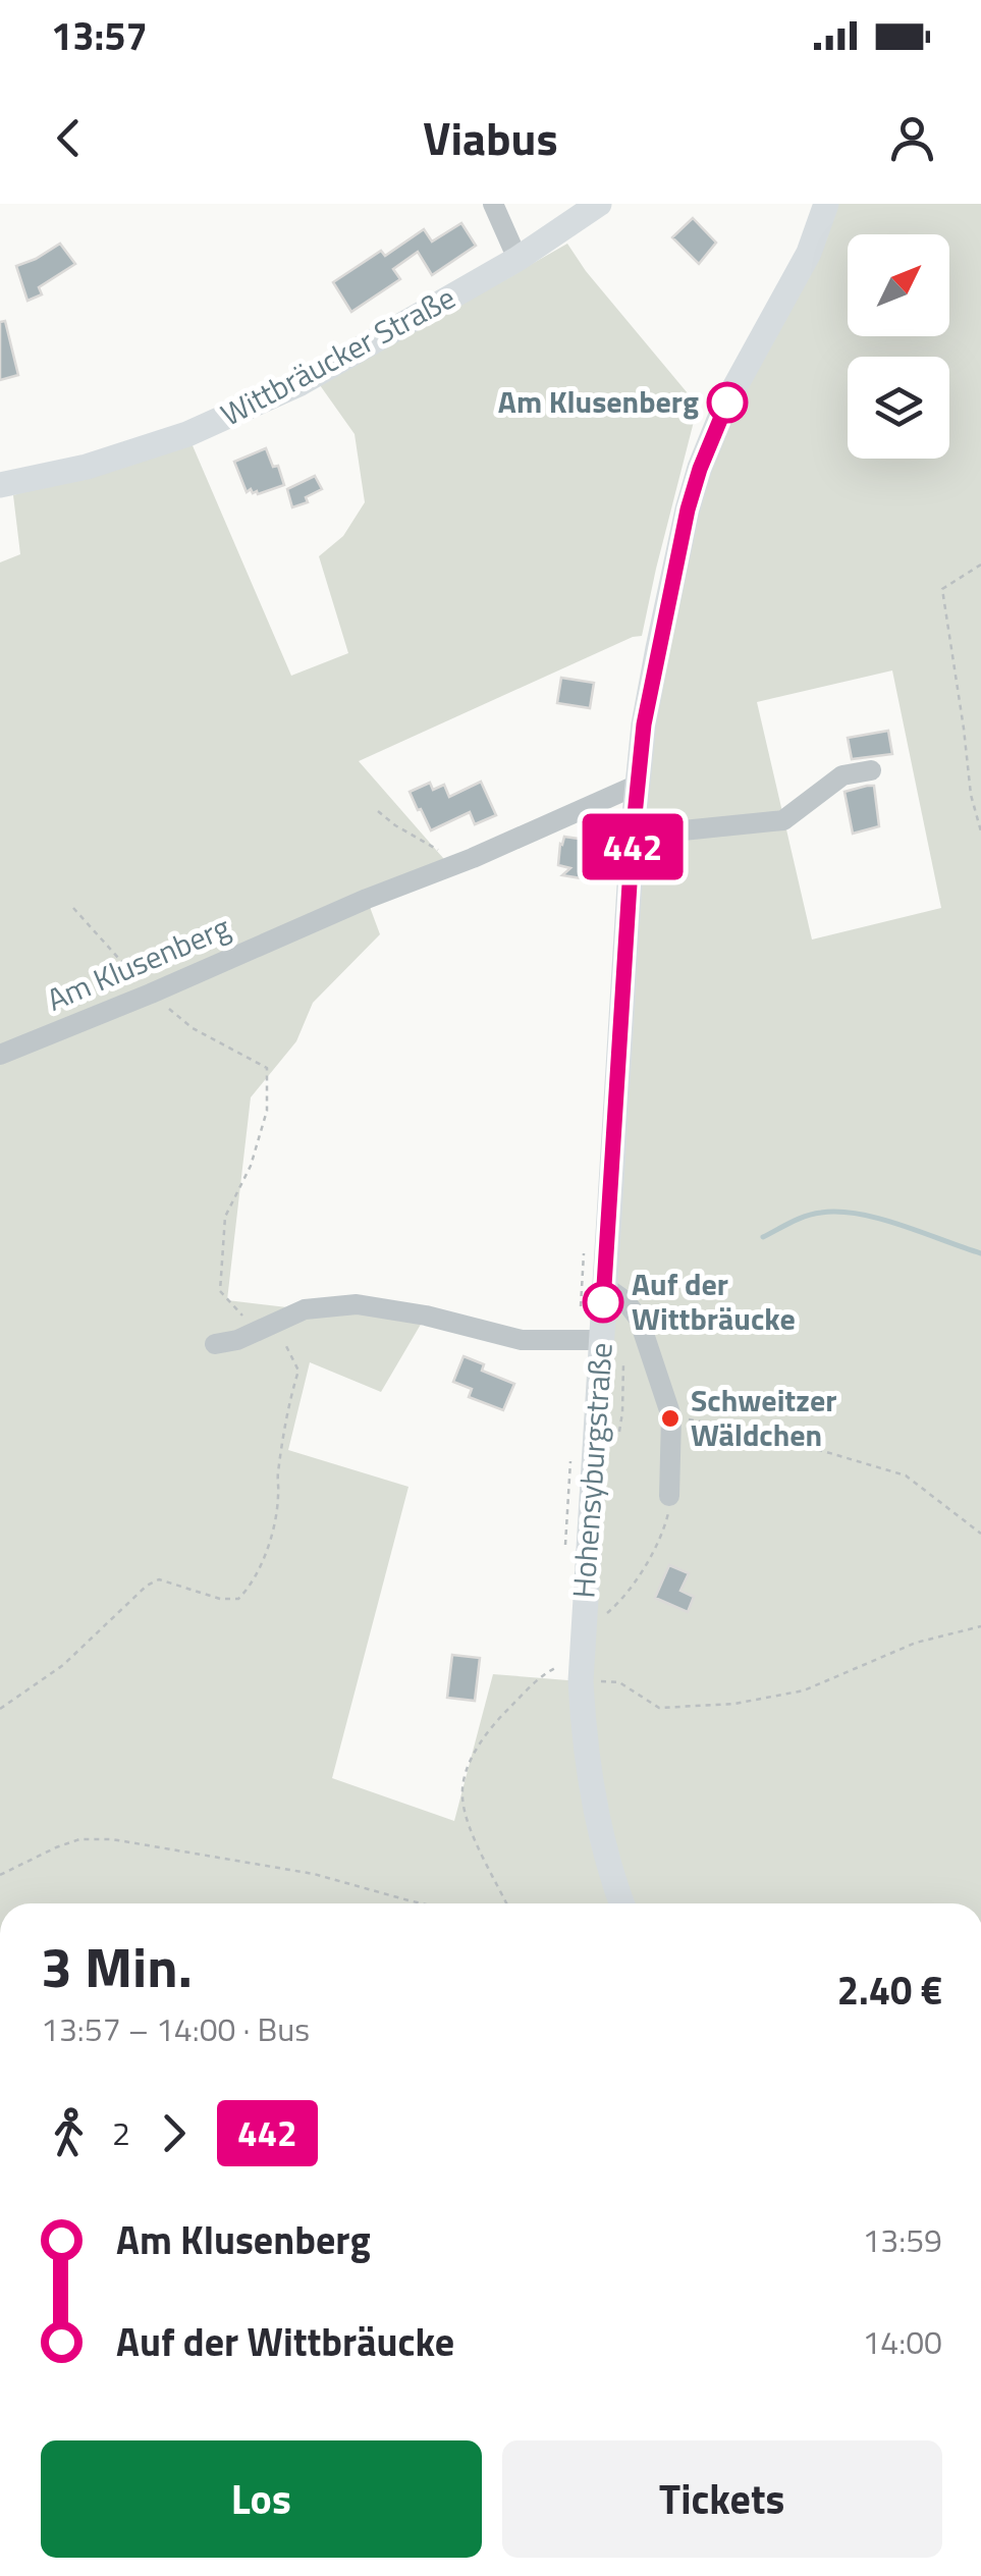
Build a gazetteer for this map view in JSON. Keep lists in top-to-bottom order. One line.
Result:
{"streets":{"main road":["Wittbräucker Straße","Hohensyburgstraße"],"street":["Am Klusenberg"]},"crossings":[["Am Klusenberg","Hohensyburgstraße"]],"places":["Am Klusenberg","Auf der Wittbräucke","Schweitzer Wäldchen"],"lines":["bus line 442"],"north":"top right","page":{"status":"13:57","header":"Viabus","on_map":"442","heading":["3 Min.","13:57 – 14:00 · Bus","2.40 €"],"legs":["2","442"],"list":[{"name":"Am Klusenberg","value":"13:59"},{"name":"Auf der Wittbräucke","value":"14:00"}],"buttons":["Los","Tickets"]}}
